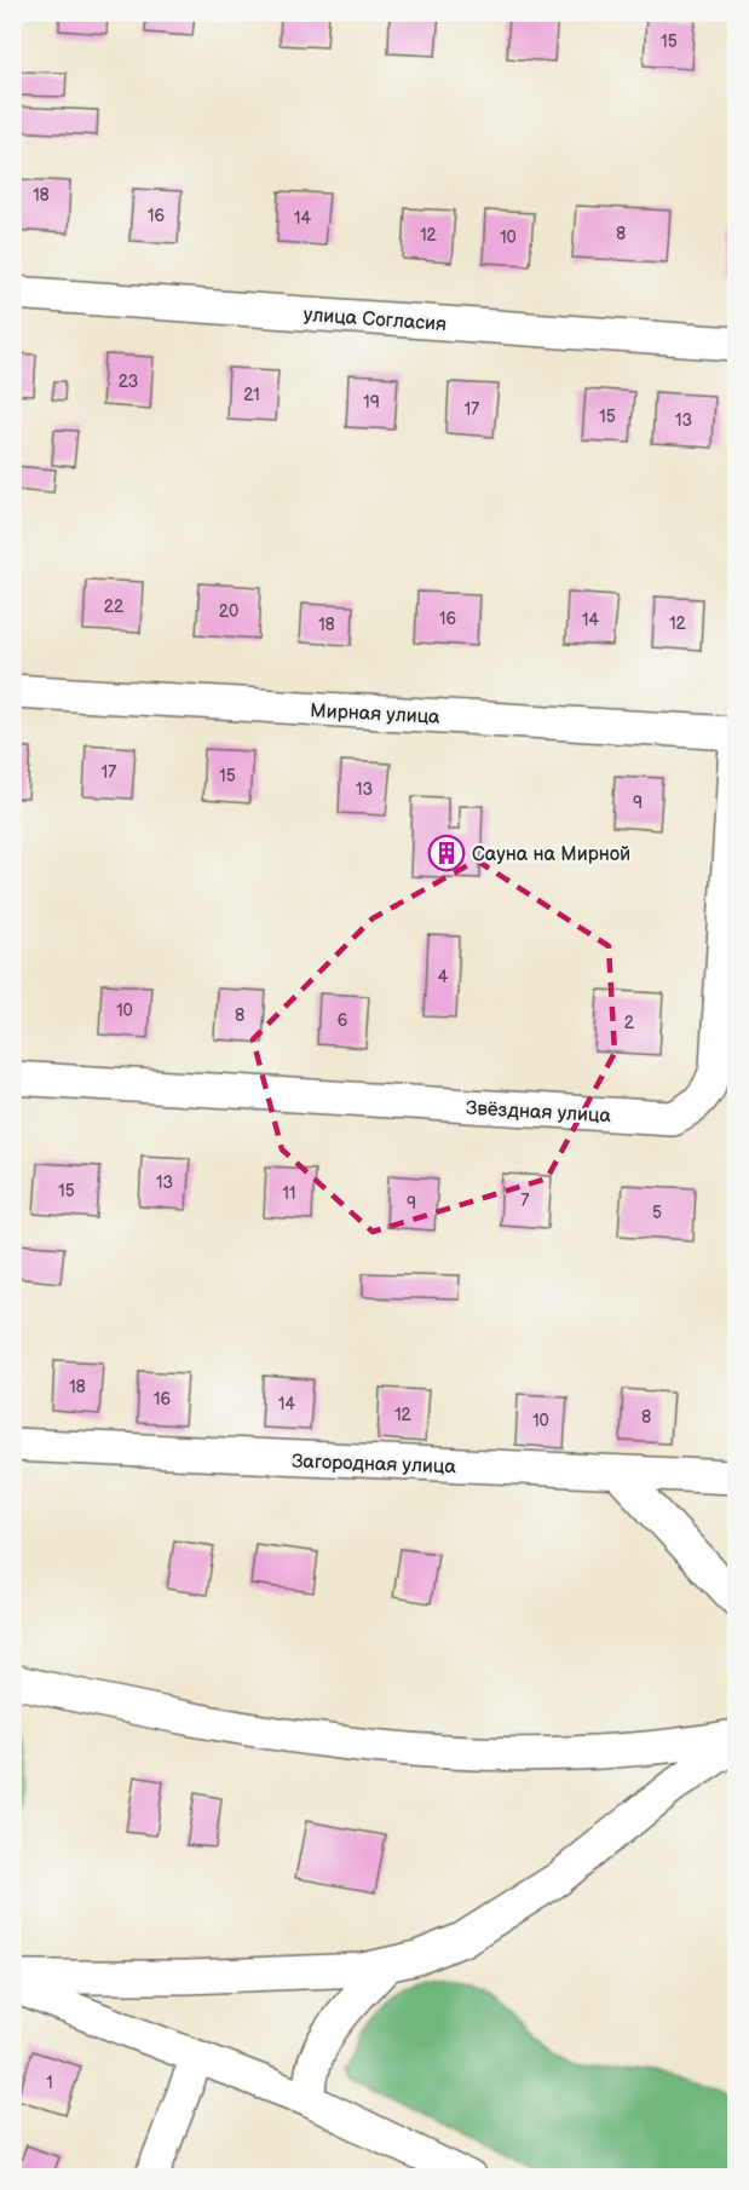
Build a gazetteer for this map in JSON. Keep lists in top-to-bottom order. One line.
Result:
{"streets":{"street":["улица Согласия","Мирная улица","Звёздная улица","Загородная улица"]},"places":{"building":["Сауна на Мирной"]},"house_numbers":["15","18","16","14","8","12","10","23","21","19","17","15","13","22","20","16","14","12","18","17","15","13","9","4","10","8","6","2","13","15","11","7","9","5","18","16","14","12","8","10","1"]}
